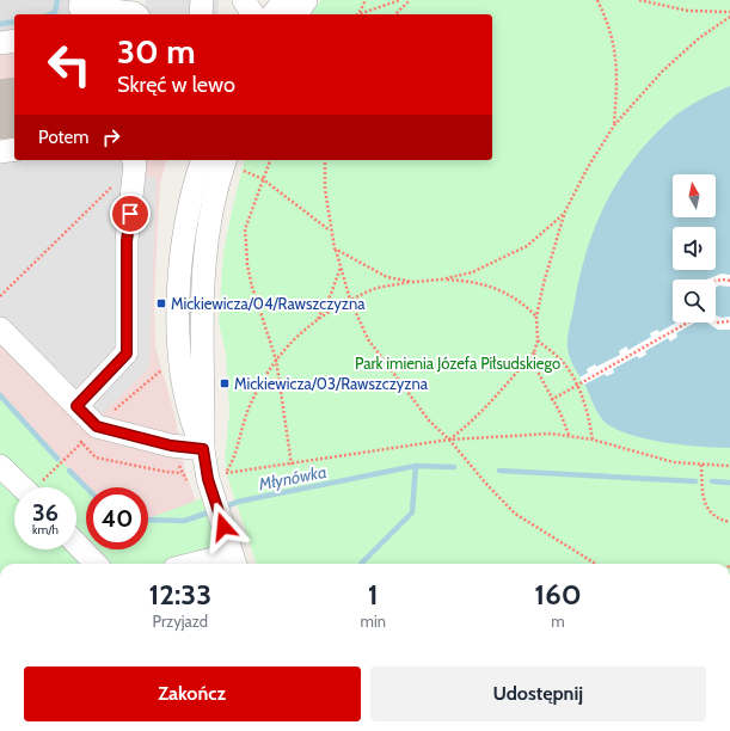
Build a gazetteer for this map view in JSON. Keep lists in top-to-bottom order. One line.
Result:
{"water":["Młynówka"],"parks":["Park imienia Józefa Piłsudskiego"],"places":{"transit":["Mickiewicza/04/Rawszczyzna","Mickiewicza/03/Rawszczyzna"]},"north":"top","page":{"turn":["30 m","Skręć w lewo"],"then":"Potem","speed":"36 km/h","limit":"40","eta":["12:33","Przyjazd","1","min","160","m"],"buttons":["Zakończ","Udostępnij"]}}
